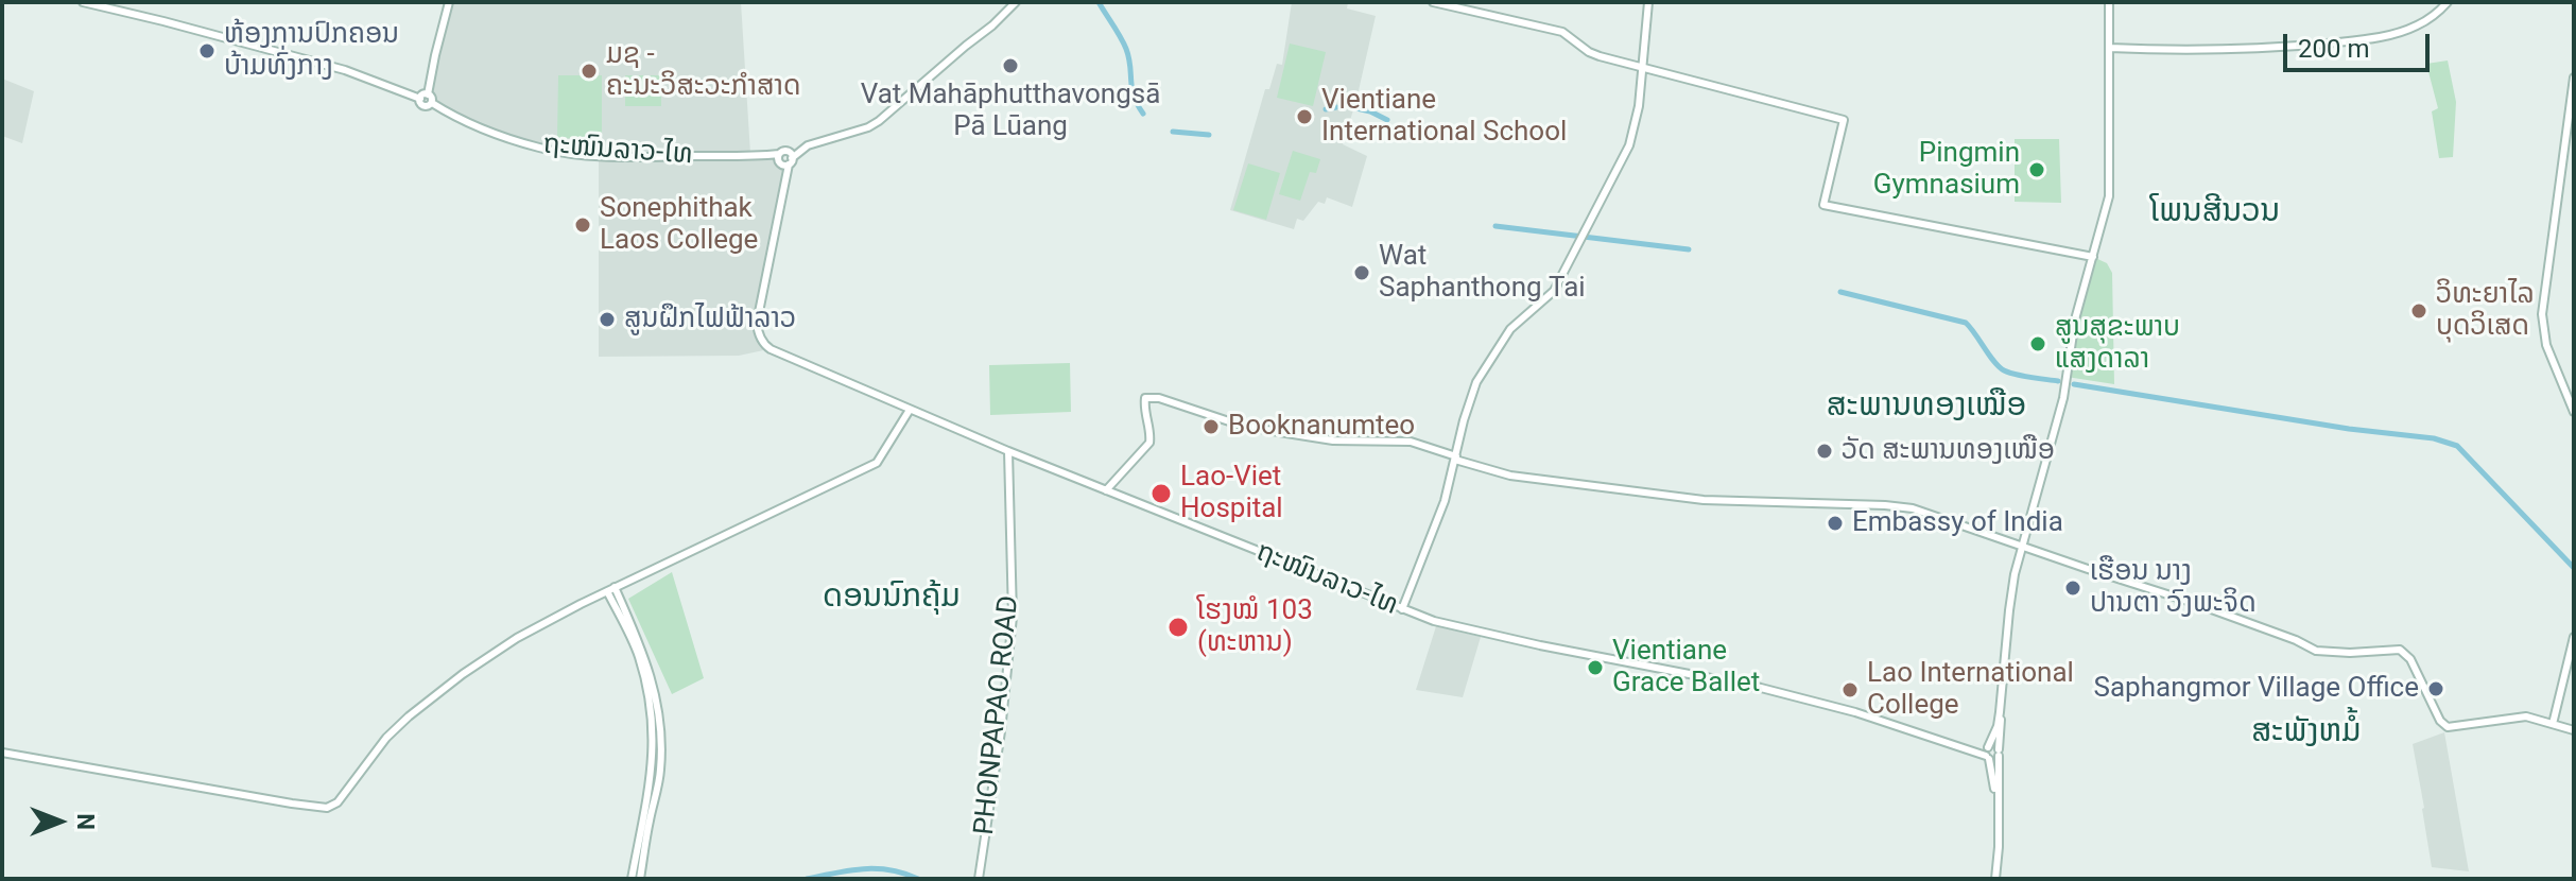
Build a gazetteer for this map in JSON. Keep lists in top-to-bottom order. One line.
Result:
{"streets":{"street":["ຖະໜົນລາວ-ໄທ","PHONPAPAO ROAD"]},"crossings":[["ຖະໜົນລາວ-ໄທ","PHONPAPAO ROAD"]],"districts":["ໂພນສີນວນ","ສະພານທອງເໝືອ","ດອນນົກຄຸ້ມ","ສະພັງຫມໍ້"],"places":["ຫ້ອງການປົກຄອນ ບ້າມທົ່ງກາງ","Vat Mahāphutthavongsā Pā Lūang","ມຊ - ຄະນະວິສະວະກຳສາດ","Vientiane International School","Pingmin Gymnasium","Sonephithak Laos College","Wat Saphanthong Tai","ວິທະຍາໄລ ບຸດວິເສດ","ສູນຝຶກໄຟຟ້າລາວ","ສູນສຸຂະພາບ ແສງດາລາ","Booknanumteo","ວັດ ສະພານທອງເໜືອ","Lao-Viet Hospital","Embassy of India","ເຮືອນ ນາງ ປານຕາ ວົງພະຈິດ","ໂຮງໝໍ 103 (ທະຫານ)","Vientiane Grace Ballet","Saphangmor Village Office","Lao International College"],"scale_bar":"200 m","north":"right"}
